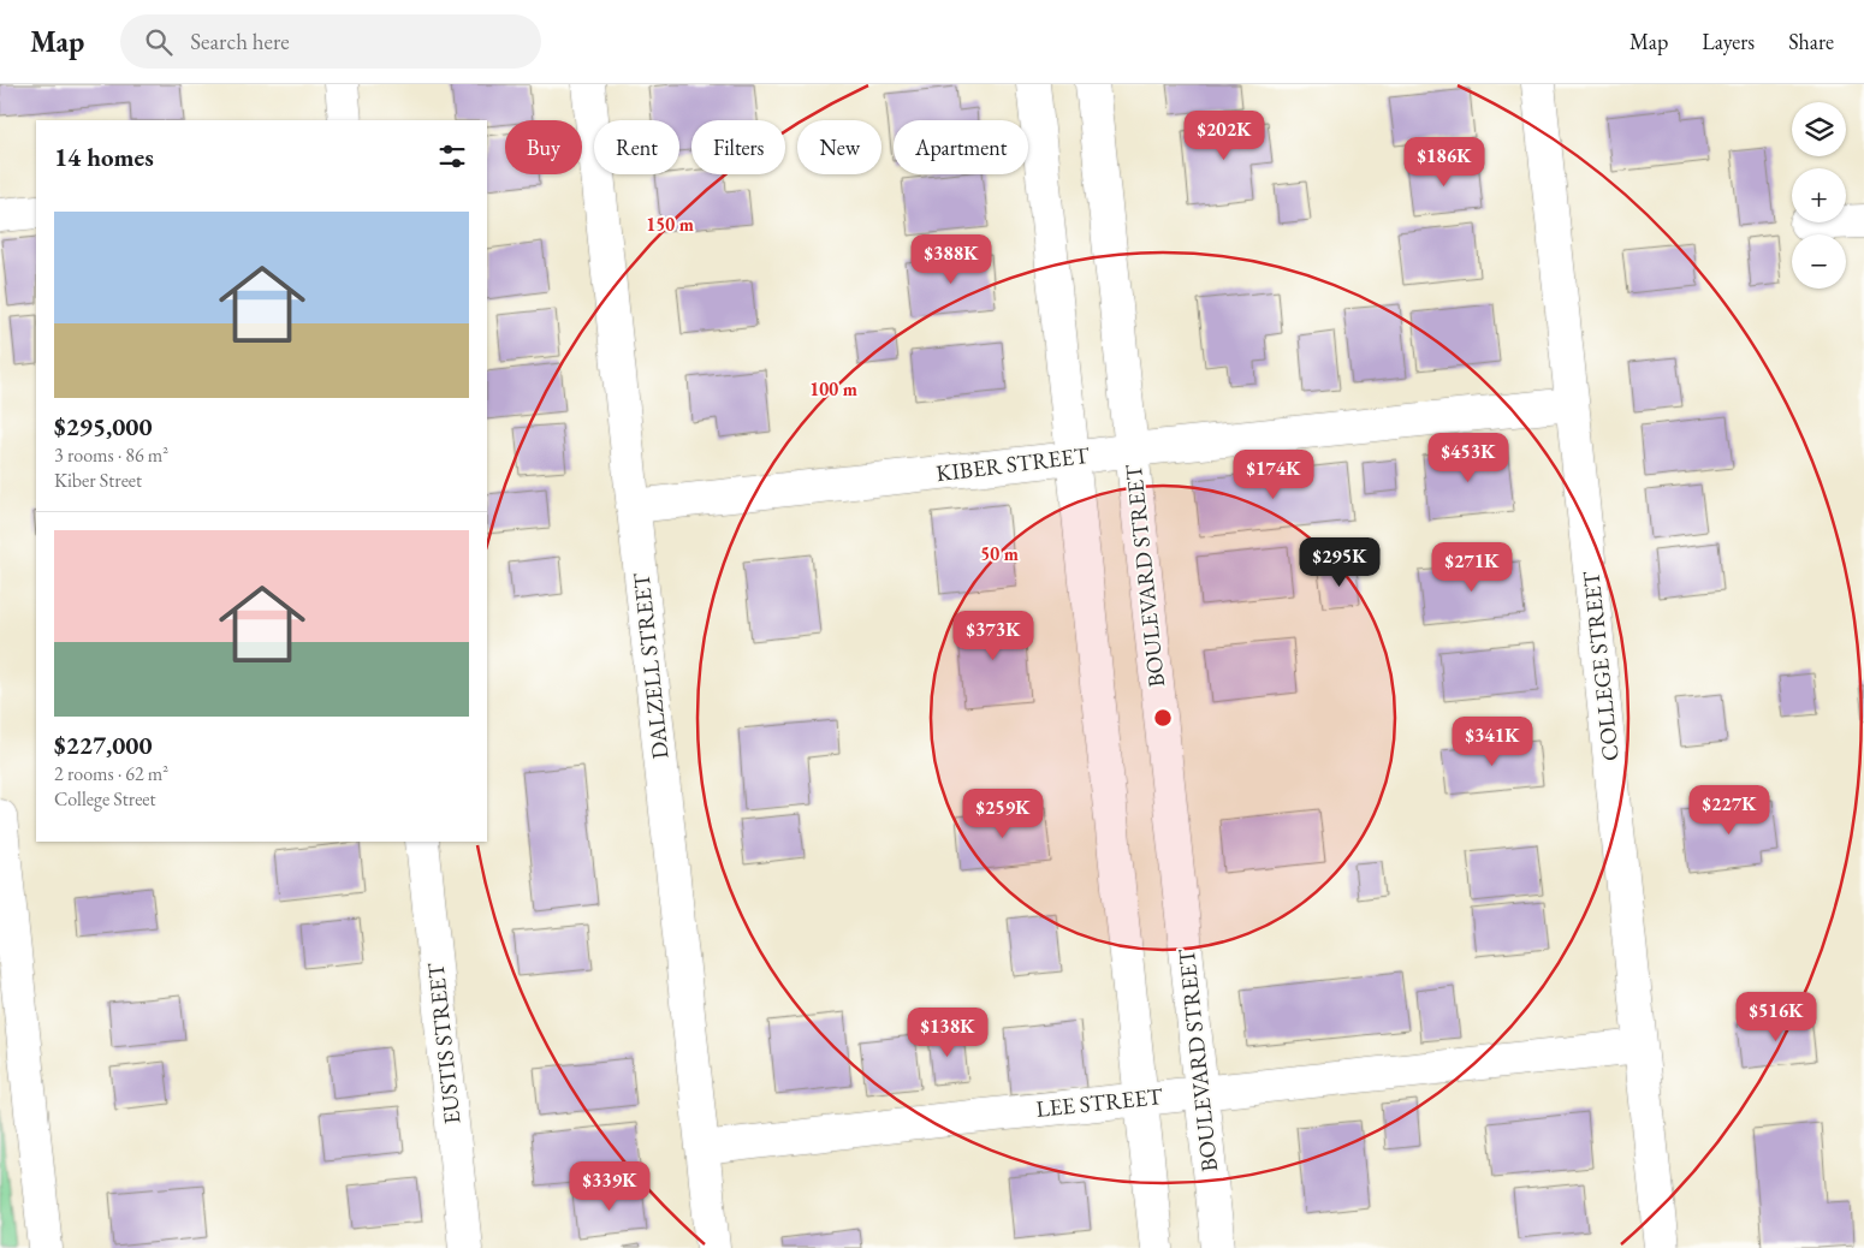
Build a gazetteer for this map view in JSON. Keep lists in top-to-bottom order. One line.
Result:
{"streets":{"street":["KIBER STREET","BOULEVARD STREET","DALZELL STREET","COLLEGE STREET","EUSTIS STREET","LEE STREET"]},"crossings":[["KIBER STREET","BOULEVARD STREET"],["KIBER STREET","DALZELL STREET"],["KIBER STREET","COLLEGE STREET"],["BOULEVARD STREET","LEE STREET"],["DALZELL STREET","LEE STREET"],["COLLEGE STREET","LEE STREET"]],"page":{"header":"Map","search":"Search here","nav":["Map","Layers","Share"],"map_buttons":["+","−"],"price":["$202K","$186K","$388K","$453K","$174K","$295K","$271K","$373K","$341K","$227K","$259K","$516K","$138K","$339K"],"chip":["Buy","Rent","Filters","New","Apartment"],"heading":"14 homes","list":[{"name":"$295,000","note":"3 rooms · 86 m² · Kiber Street"},{"name":"$227,000","note":"2 rooms · 62 m² · College Street"}]},"rings":["150 m","100 m","50 m"]}
